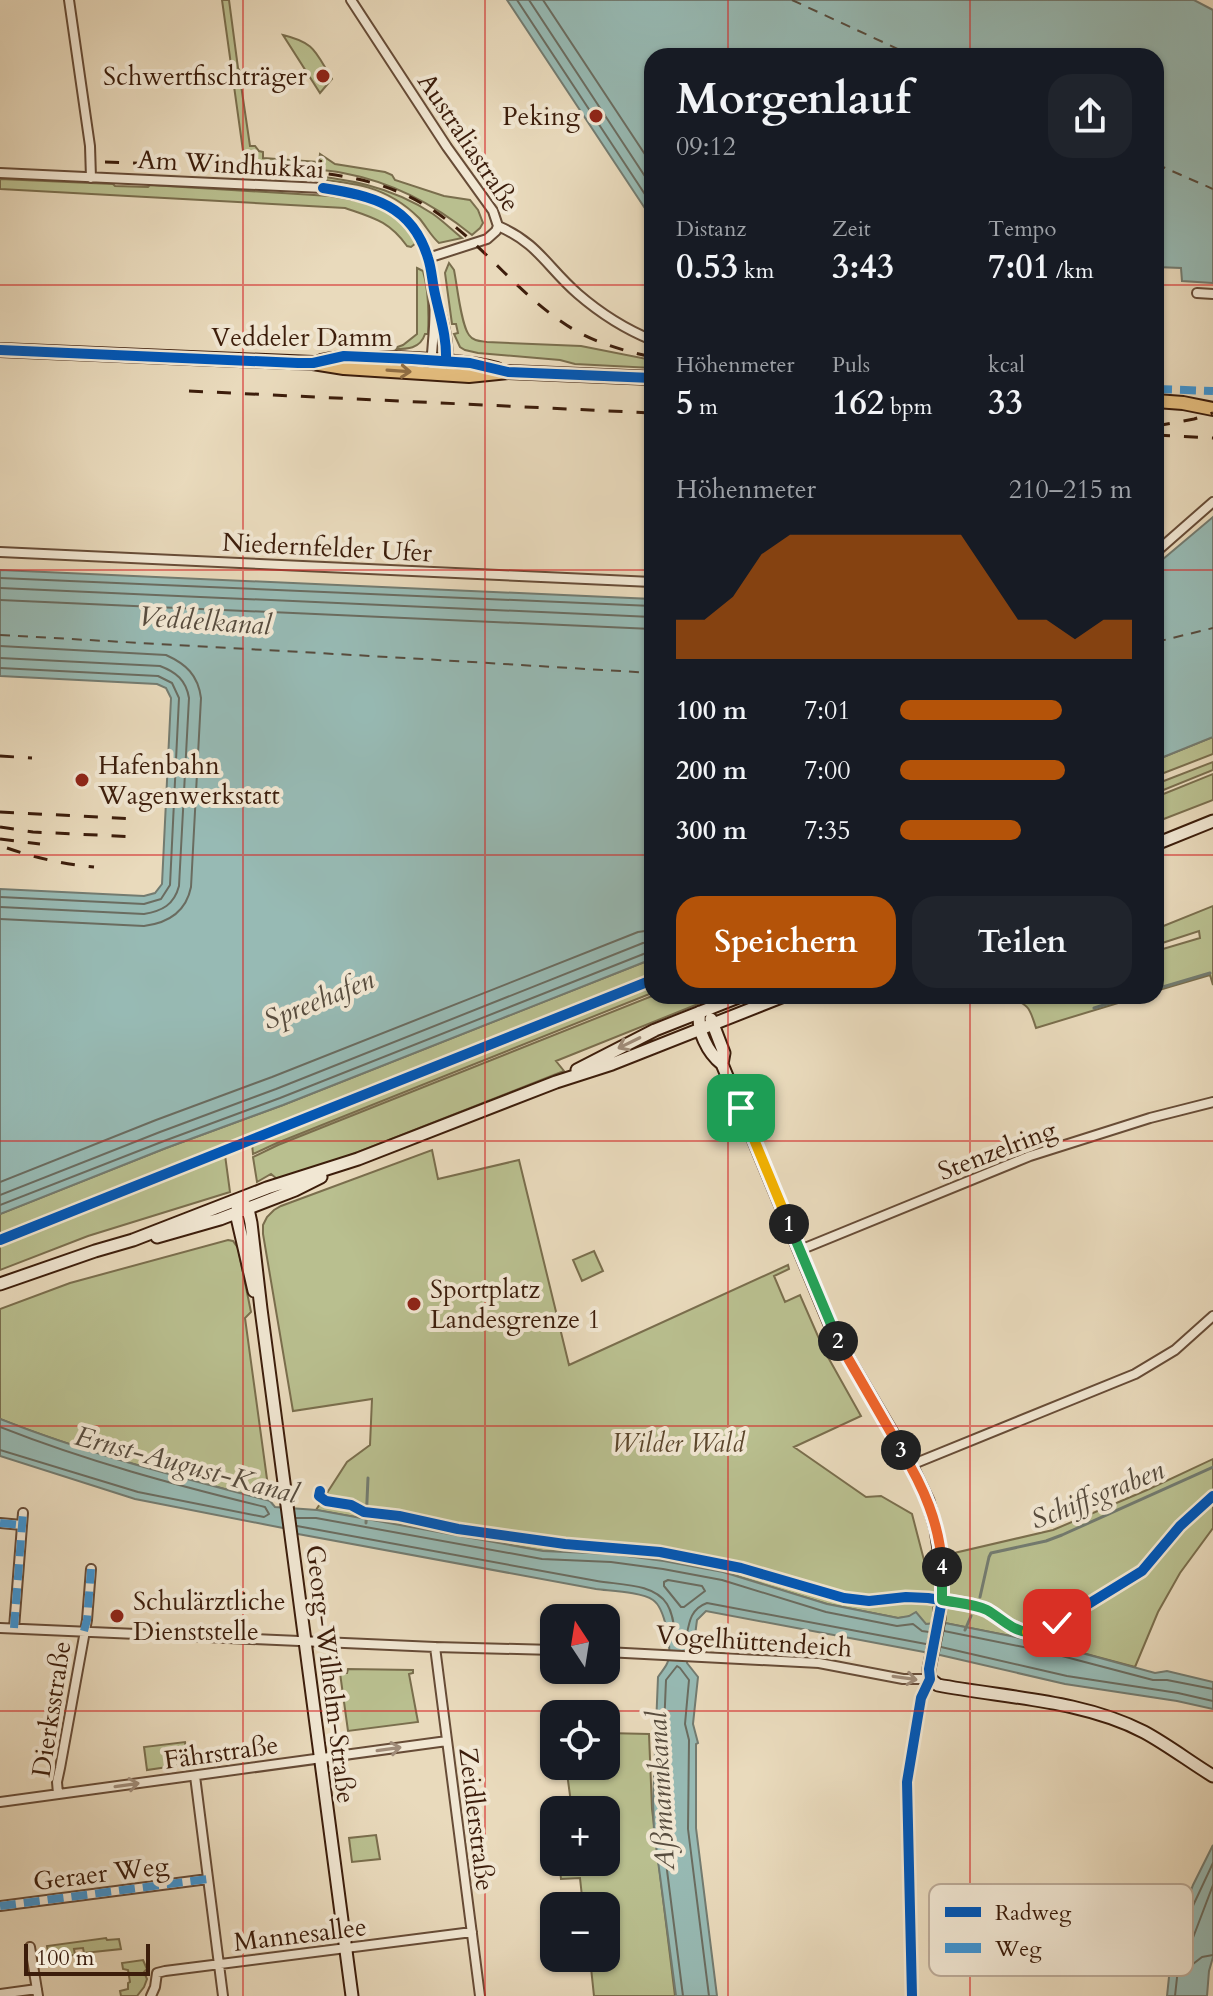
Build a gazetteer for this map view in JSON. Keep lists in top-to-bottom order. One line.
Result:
{"streets":{"main road":["Veddeler Damm"],"street":["Australiastraße","Am Windhukkai","Niedernfelder Ufer","Stenzelring","Vogelhüttendeich","Georg-Wilhelm-Straße","Dierksstraße","Fährstraße","Zeidlerstraße","Geraer Weg","Mannesallee"]},"crossings":[["Am Windhukkai","Veddeler Damm"],["Georg-Wilhelm-Straße","Fährstraße"],["Georg-Wilhelm-Straße","Mannesallee"],["Dierksstraße","Fährstraße"],["Fährstraße","Zeidlerstraße"],["Zeidlerstraße","Mannesallee"]],"one_way":["Vogelhüttendeich","Fährstraße"],"water":["Veddelkanal","Spreehafen","Ernst-August-Kanal","Schiffsgraben","Aßmannkanal"],"parks":["Wilder Wald"],"places":["Schwertfischträger","Peking","Hafenbahn Wagenwerkstatt","Sportplatz Landesgrenze 1","Schulärztliche Dienststelle"],"legend":["Radweg","Weg"],"scale_bar":"100 m","north":"top","page":{"heading":["Morgenlauf","09:12"],"stats":[["Distanz","0.53 km"],["Zeit","3:43"],["Tempo","7:01 /km"],["Höhenmeter","5 m"],["Puls","162 bpm"],["kcal","33"]],"chart":["Höhenmeter","210–215 m"],"list":[{"name":"100 m","note":"7:01"},{"name":"200 m","note":"7:00"},{"name":"300 m","note":"7:35"}],"buttons":["Speichern","Teilen"],"pins":["1","2","3","4"],"map_buttons":["+","−"],"scale":"100 m"}}
